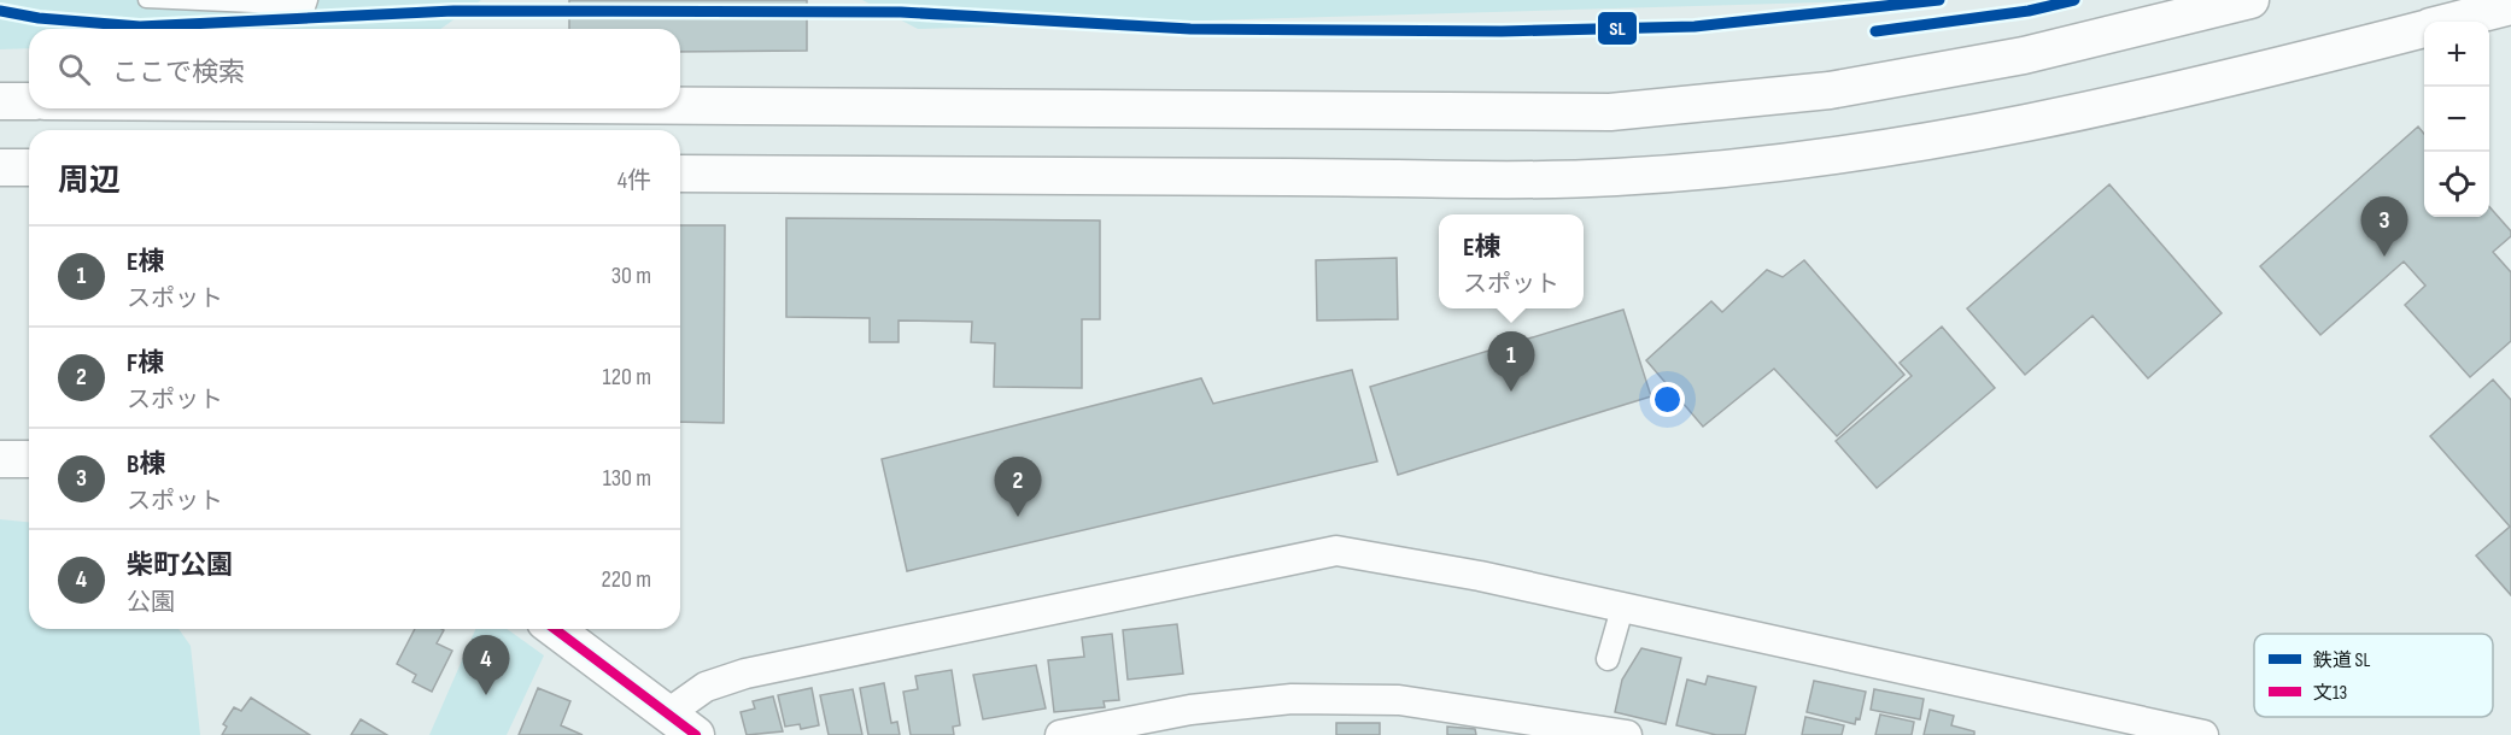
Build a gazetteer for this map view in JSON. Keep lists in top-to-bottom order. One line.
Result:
{"lines":["rail line SL","transit line 文13"],"legend":["鉄道 SL","文13"],"page":{"map_buttons":["+","−"],"search":"ここで検索","heading":["周辺","4件"],"pins":["3","1","2","4"],"popup":["E棟","スポット"],"list":[{"mark":"1","name":"E棟","note":"スポット","value":"30 m"},{"mark":"2","name":"F棟","note":"スポット","value":"120 m"},{"mark":"3","name":"B棟","note":"スポット","value":"130 m"},{"mark":"4","name":"柴町公園","note":"公園","value":"220 m"}]}}
